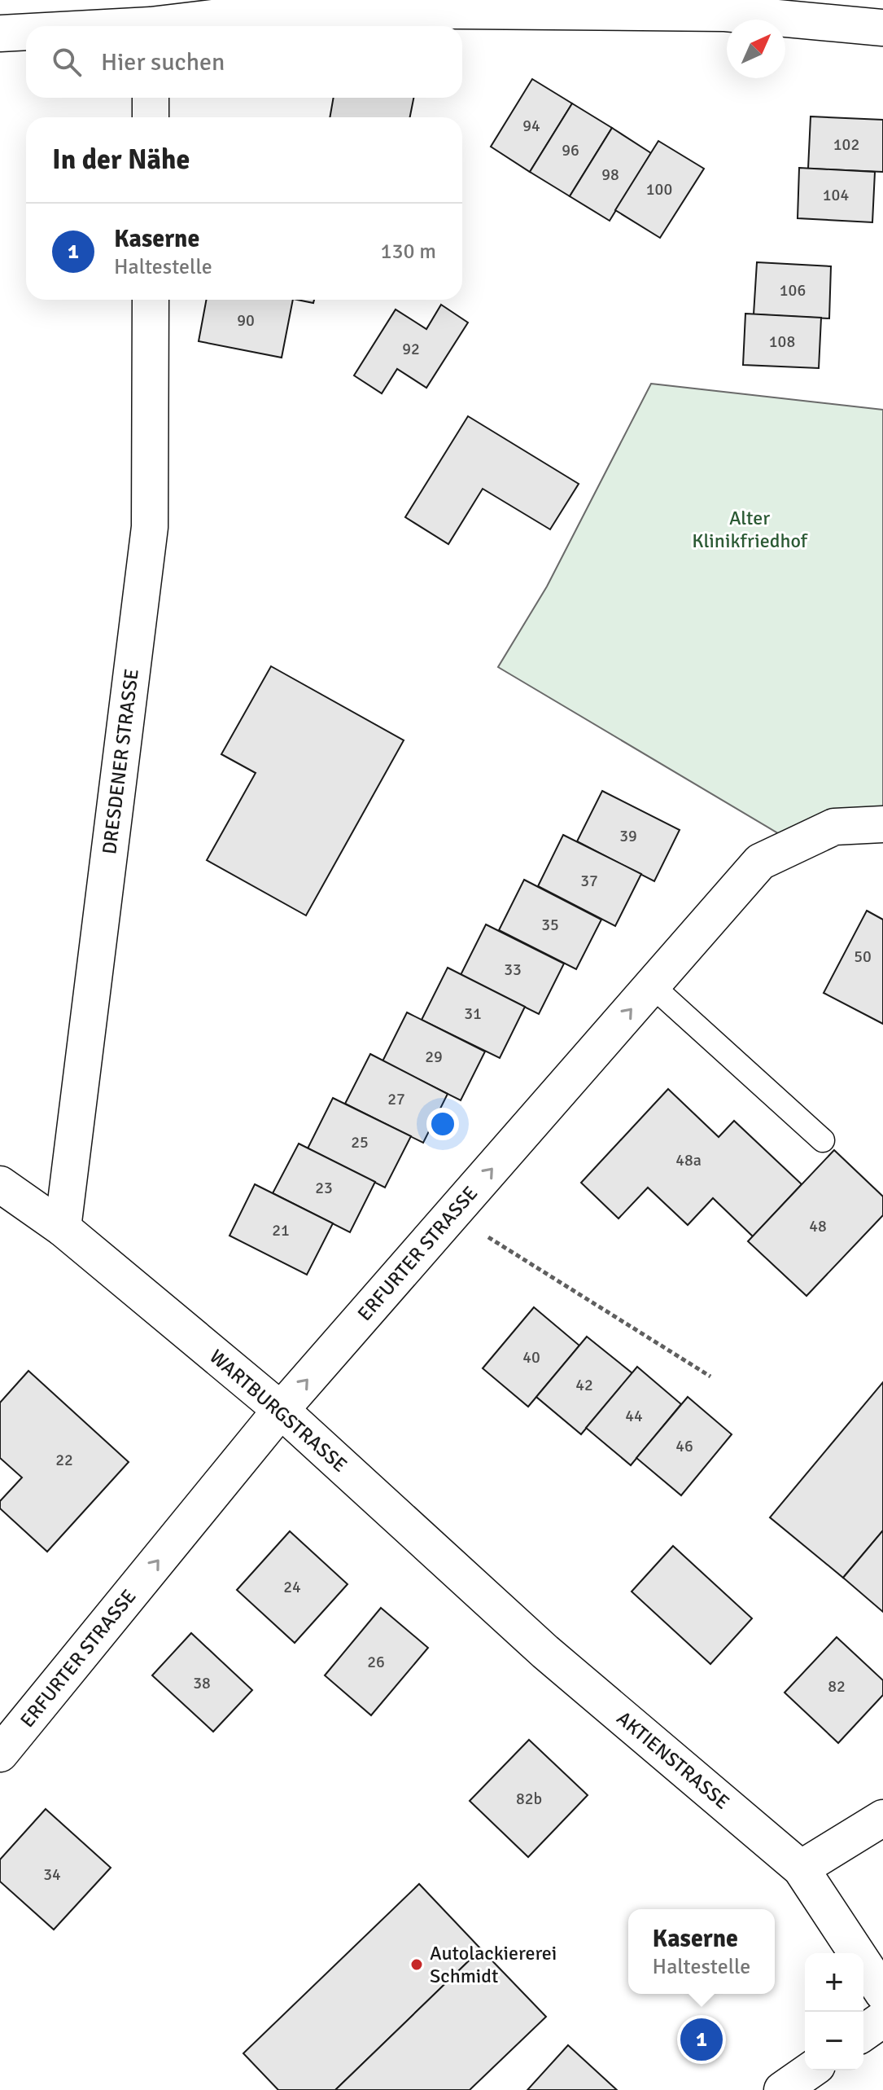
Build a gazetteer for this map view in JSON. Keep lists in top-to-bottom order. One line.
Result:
{"streets":{"street":["DRESDENER STRASSE","ERFURTER STRASSE","WARTBURGSTRASSE","AKTIENSTRASSE"]},"crossings":[["DRESDENER STRASSE","WARTBURGSTRASSE"],["ERFURTER STRASSE","WARTBURGSTRASSE"],["WARTBURGSTRASSE","AKTIENSTRASSE"]],"one_way":["ERFURTER STRASSE"],"parks":["Alter Klinikfriedhof"],"places":["Autolackiererei Schmidt"],"house_numbers":["94","102","96","98","100","104","106","90","108","92","39","37","35","50","33","31","29","27","25","48a","23","48","21","40","42","44","46","22","24","26","38","82","82b","34"],"north":"top right","page":{"search":"Hier suchen","heading":"In der Nähe","list":[{"mark":"1","name":"Kaserne","note":"Haltestelle","value":"130 m"}],"popup":["Kaserne","Haltestelle"],"map_buttons":["+","−"],"pins":"1"}}
